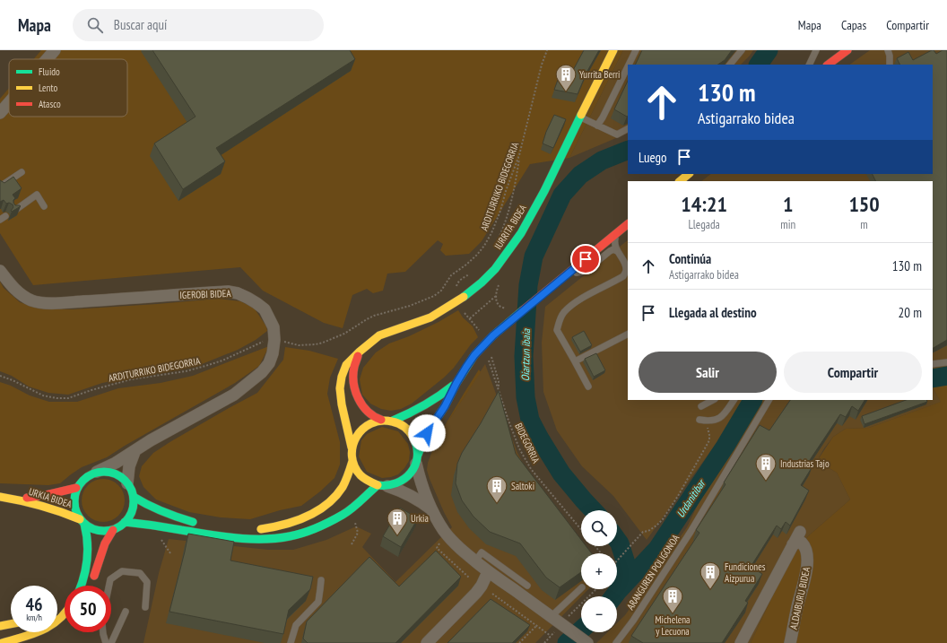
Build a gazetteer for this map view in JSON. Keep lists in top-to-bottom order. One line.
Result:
{"streets":{"main road":["IURRITA BIDEA","URKIA BIDEA"],"street":["IGEROBI BIDEA","ALDAIBURU BIDEA"],"lane":["ARANGUREN POLIGONOA"],"path":["ARDITURRIKO BIDEGORRIA","BIDEGORRIA"]},"crossings":[["IGEROBI BIDEA","URKIA BIDEA"]],"water":["Oiartzun ibaia","Urdanitibar"],"places":{"building":["Yurrita Berri","Industrias Tajo","Saltoki","Urkia","Fundiciones Aizpurua","Michelena y Lecuona"]},"legend":["Fluido","Lento","Atasco"],"page":{"header":"Mapa","search":"Buscar aquí","nav":["Mapa","Capas","Compartir"],"turn":["130 m","Astigarrako bidea"],"then":"Luego","eta":["14:21","Llegada","1","min","150","m"],"list":[{"name":"Continúa","note":"Astigarrako bidea","value":"130 m"},{"name":"Llegada al destino","value":"20 m"}],"buttons":["Salir","Compartir"],"map_buttons":["+","−"],"speed":"46 km/h","limit":"50"}}
